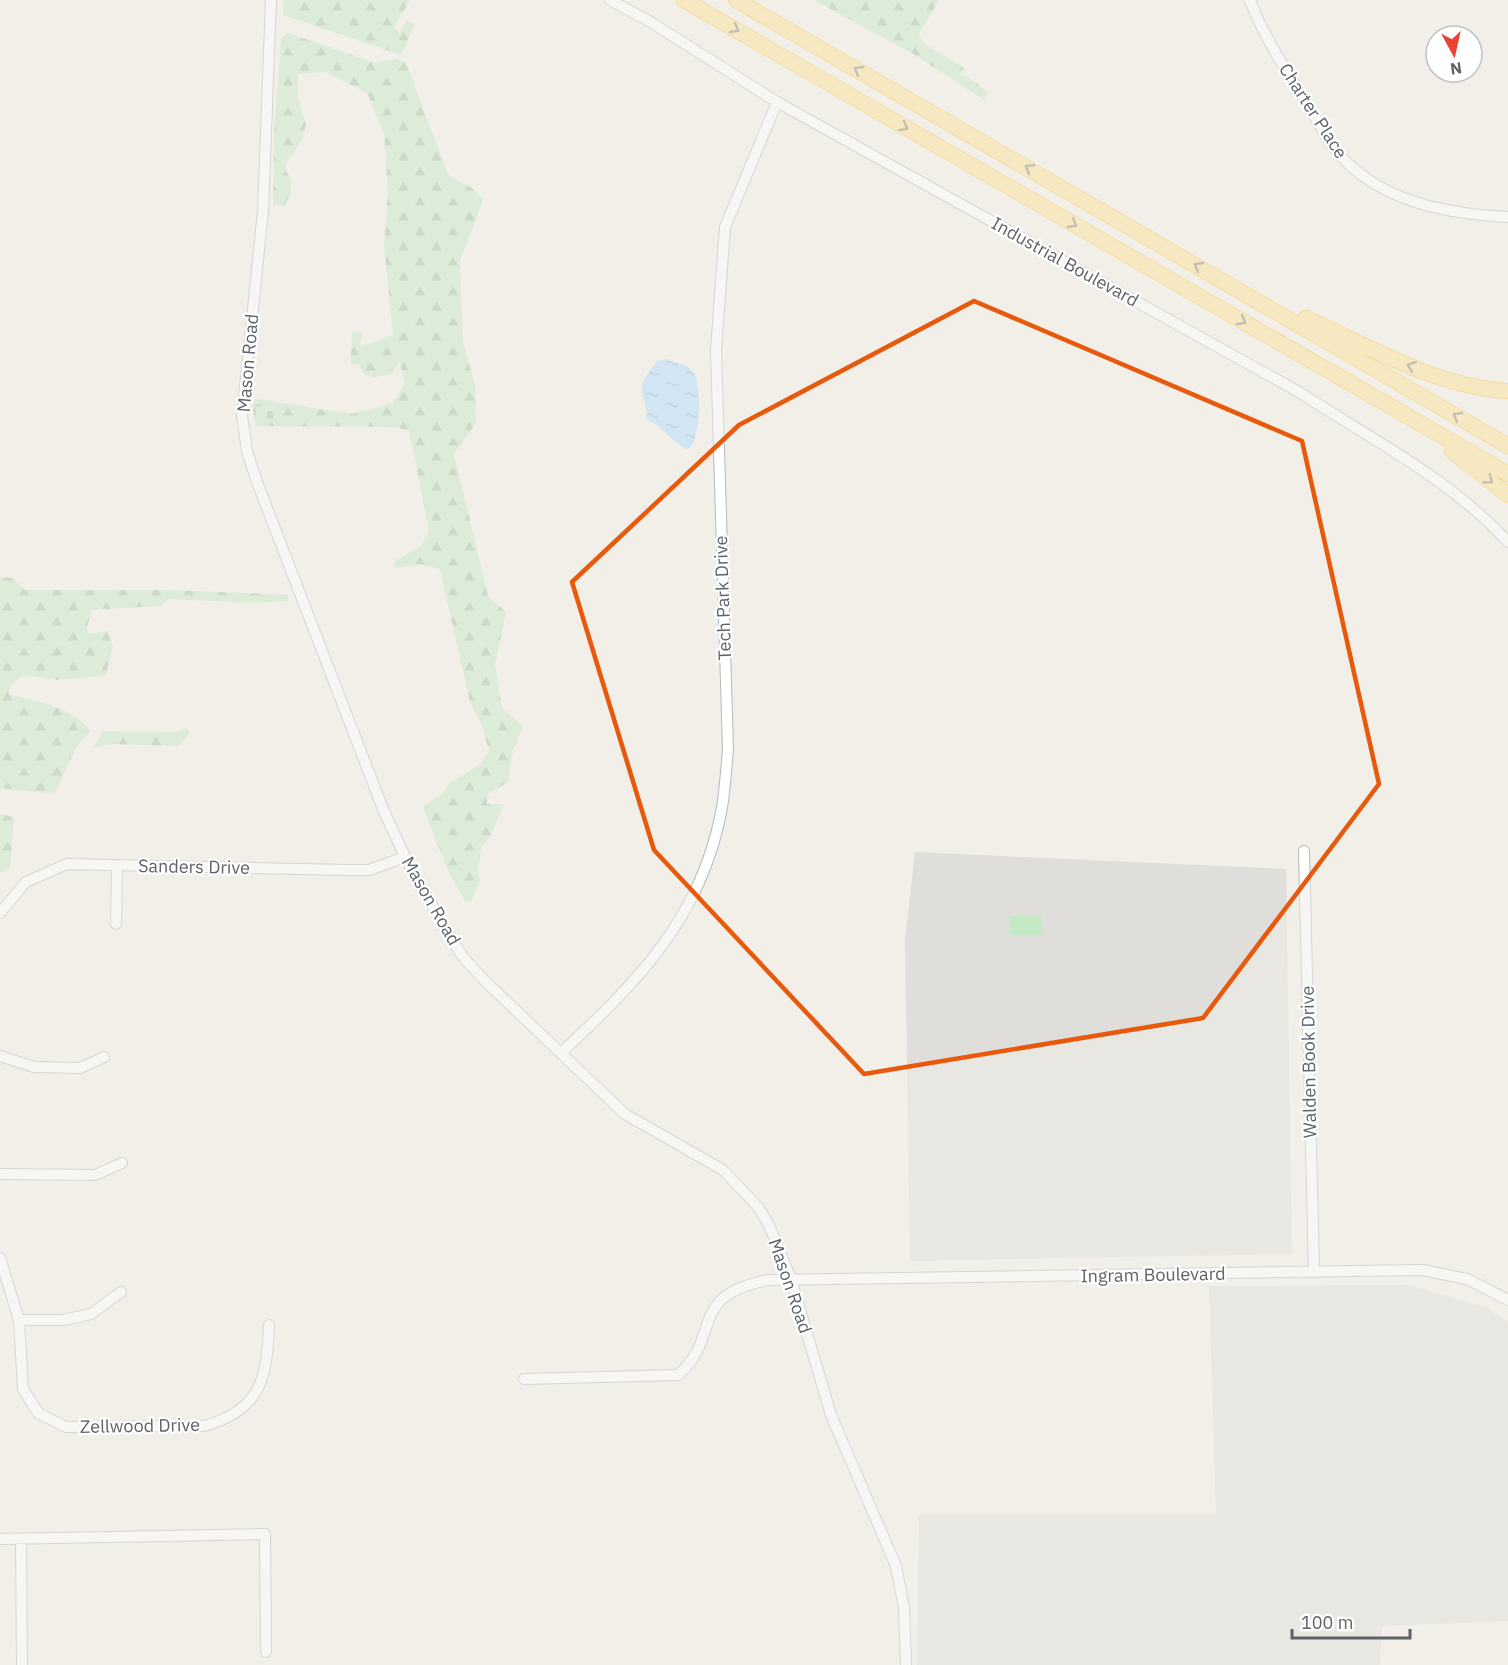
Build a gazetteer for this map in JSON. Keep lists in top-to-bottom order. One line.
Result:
{"streets":{"street":["Charter Place","Industrial Boulevard","Mason Road","Tech Park Drive","Sanders Drive","Walden Book Drive","Ingram Boulevard","Zellwood Drive"]},"crossings":[["Industrial Boulevard","Tech Park Drive"],["Mason Road","Tech Park Drive"],["Mason Road","Sanders Drive"],["Mason Road","Ingram Boulevard"],["Walden Book Drive","Ingram Boulevard"]],"scale_bar":"100 m","north":"bottom"}
